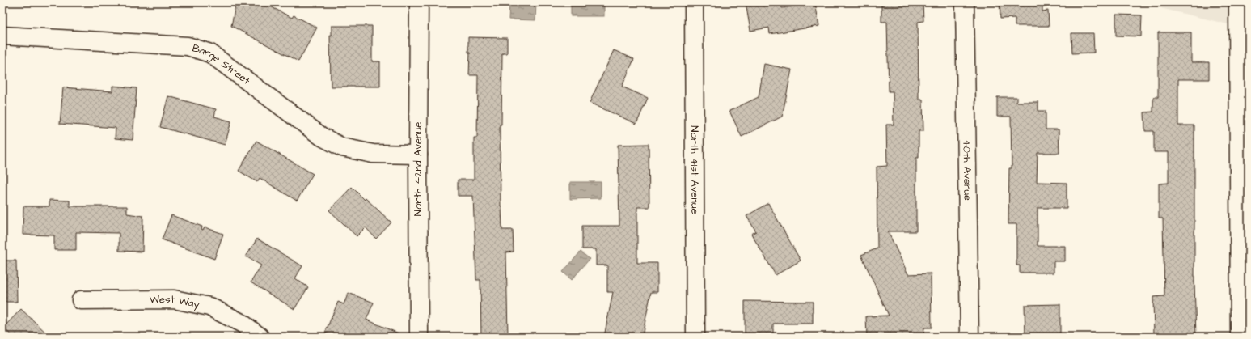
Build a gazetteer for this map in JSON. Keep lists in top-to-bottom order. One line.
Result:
{"streets":{"street":["Barge Street","North 42nd Avenue","North 41st Avenue","40th Avenue","West Way"]},"crossings":[["Barge Street","North 42nd Avenue"]]}
